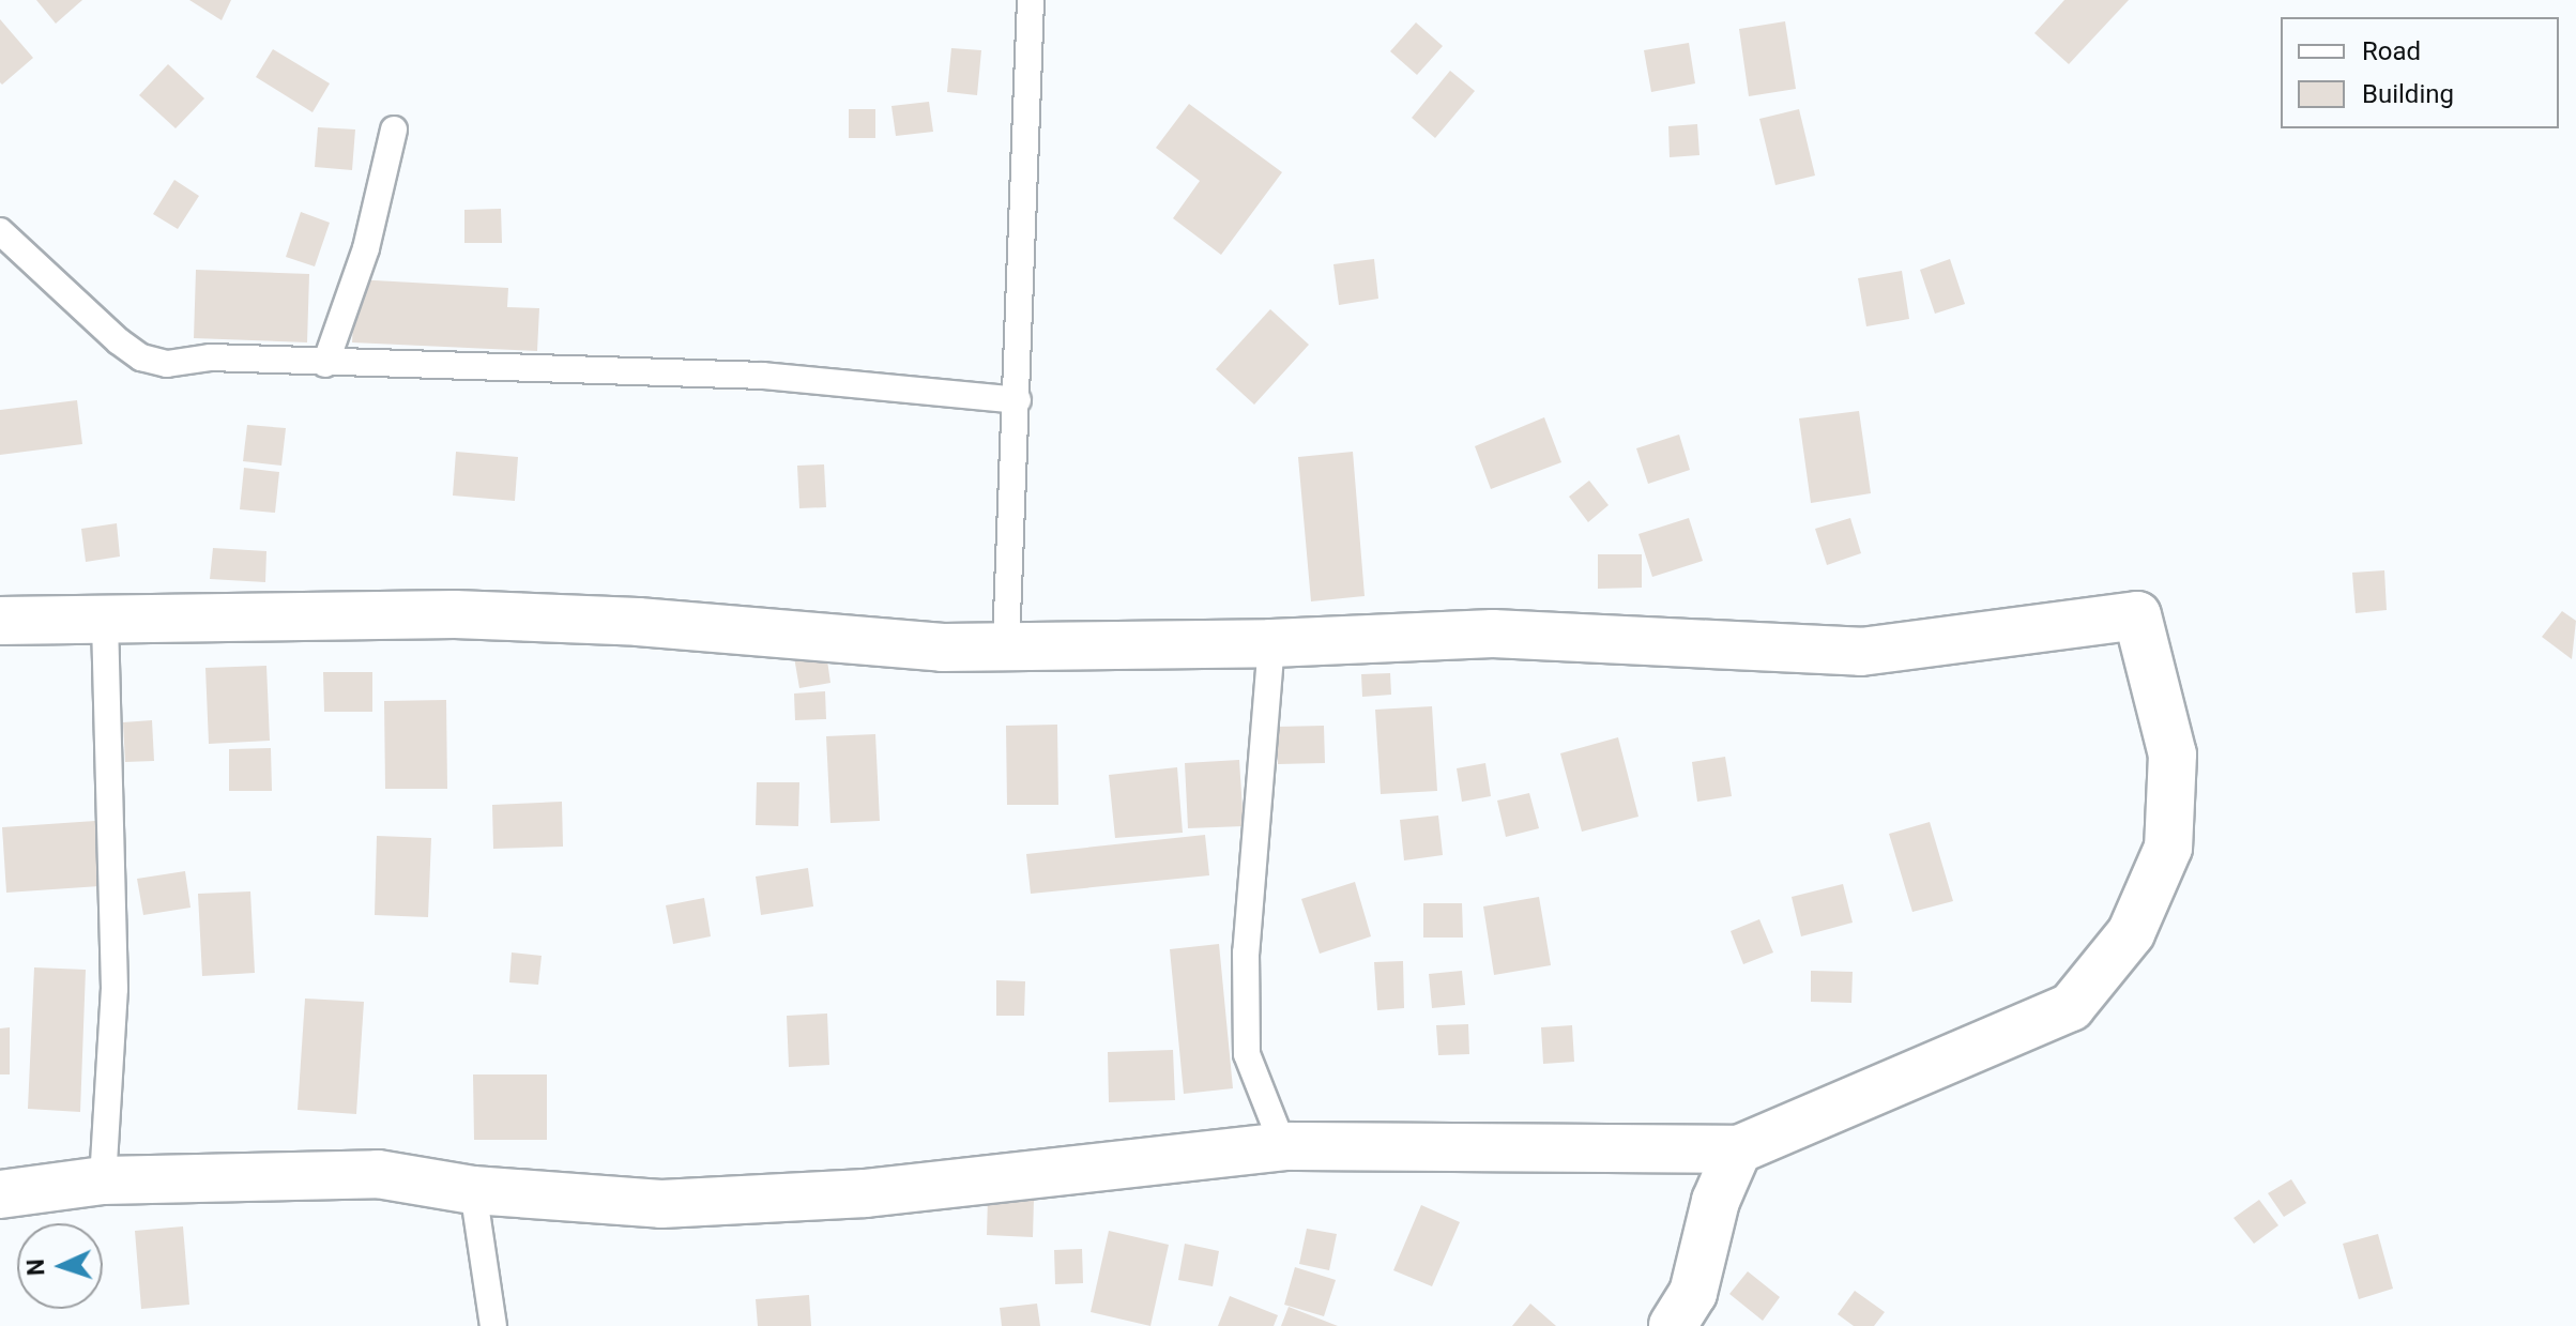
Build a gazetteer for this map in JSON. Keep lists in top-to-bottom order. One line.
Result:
{"legend":["Road","Building"],"north":"left"}
